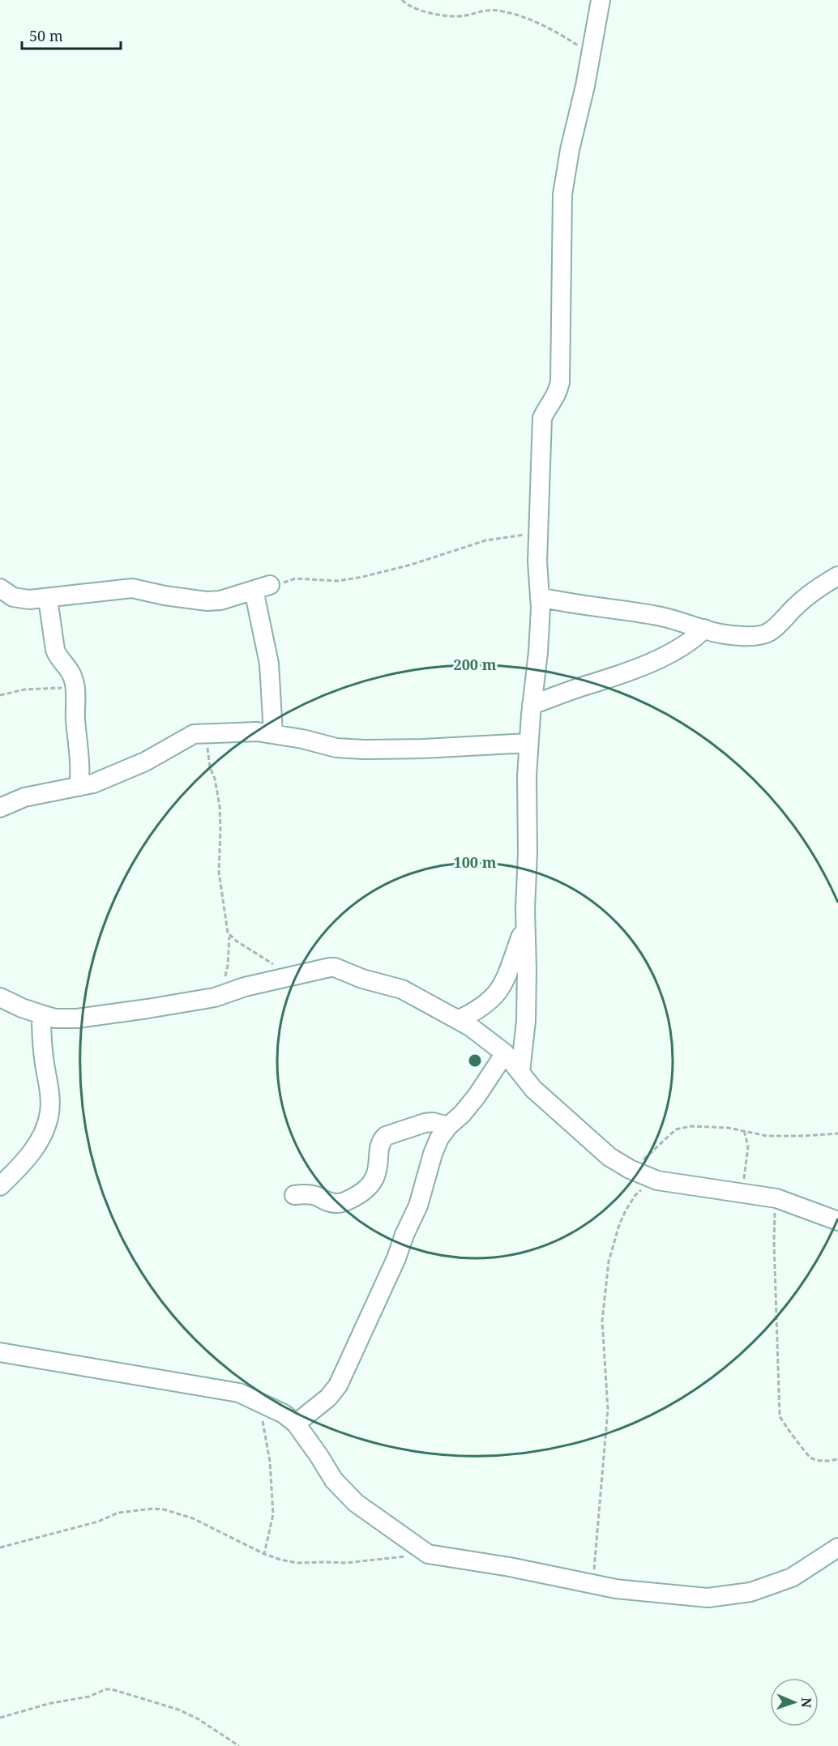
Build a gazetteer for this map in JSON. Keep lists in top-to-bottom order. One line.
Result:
{"scale_bar":"50 m","north":"right","rings":["200 m","100 m"]}
